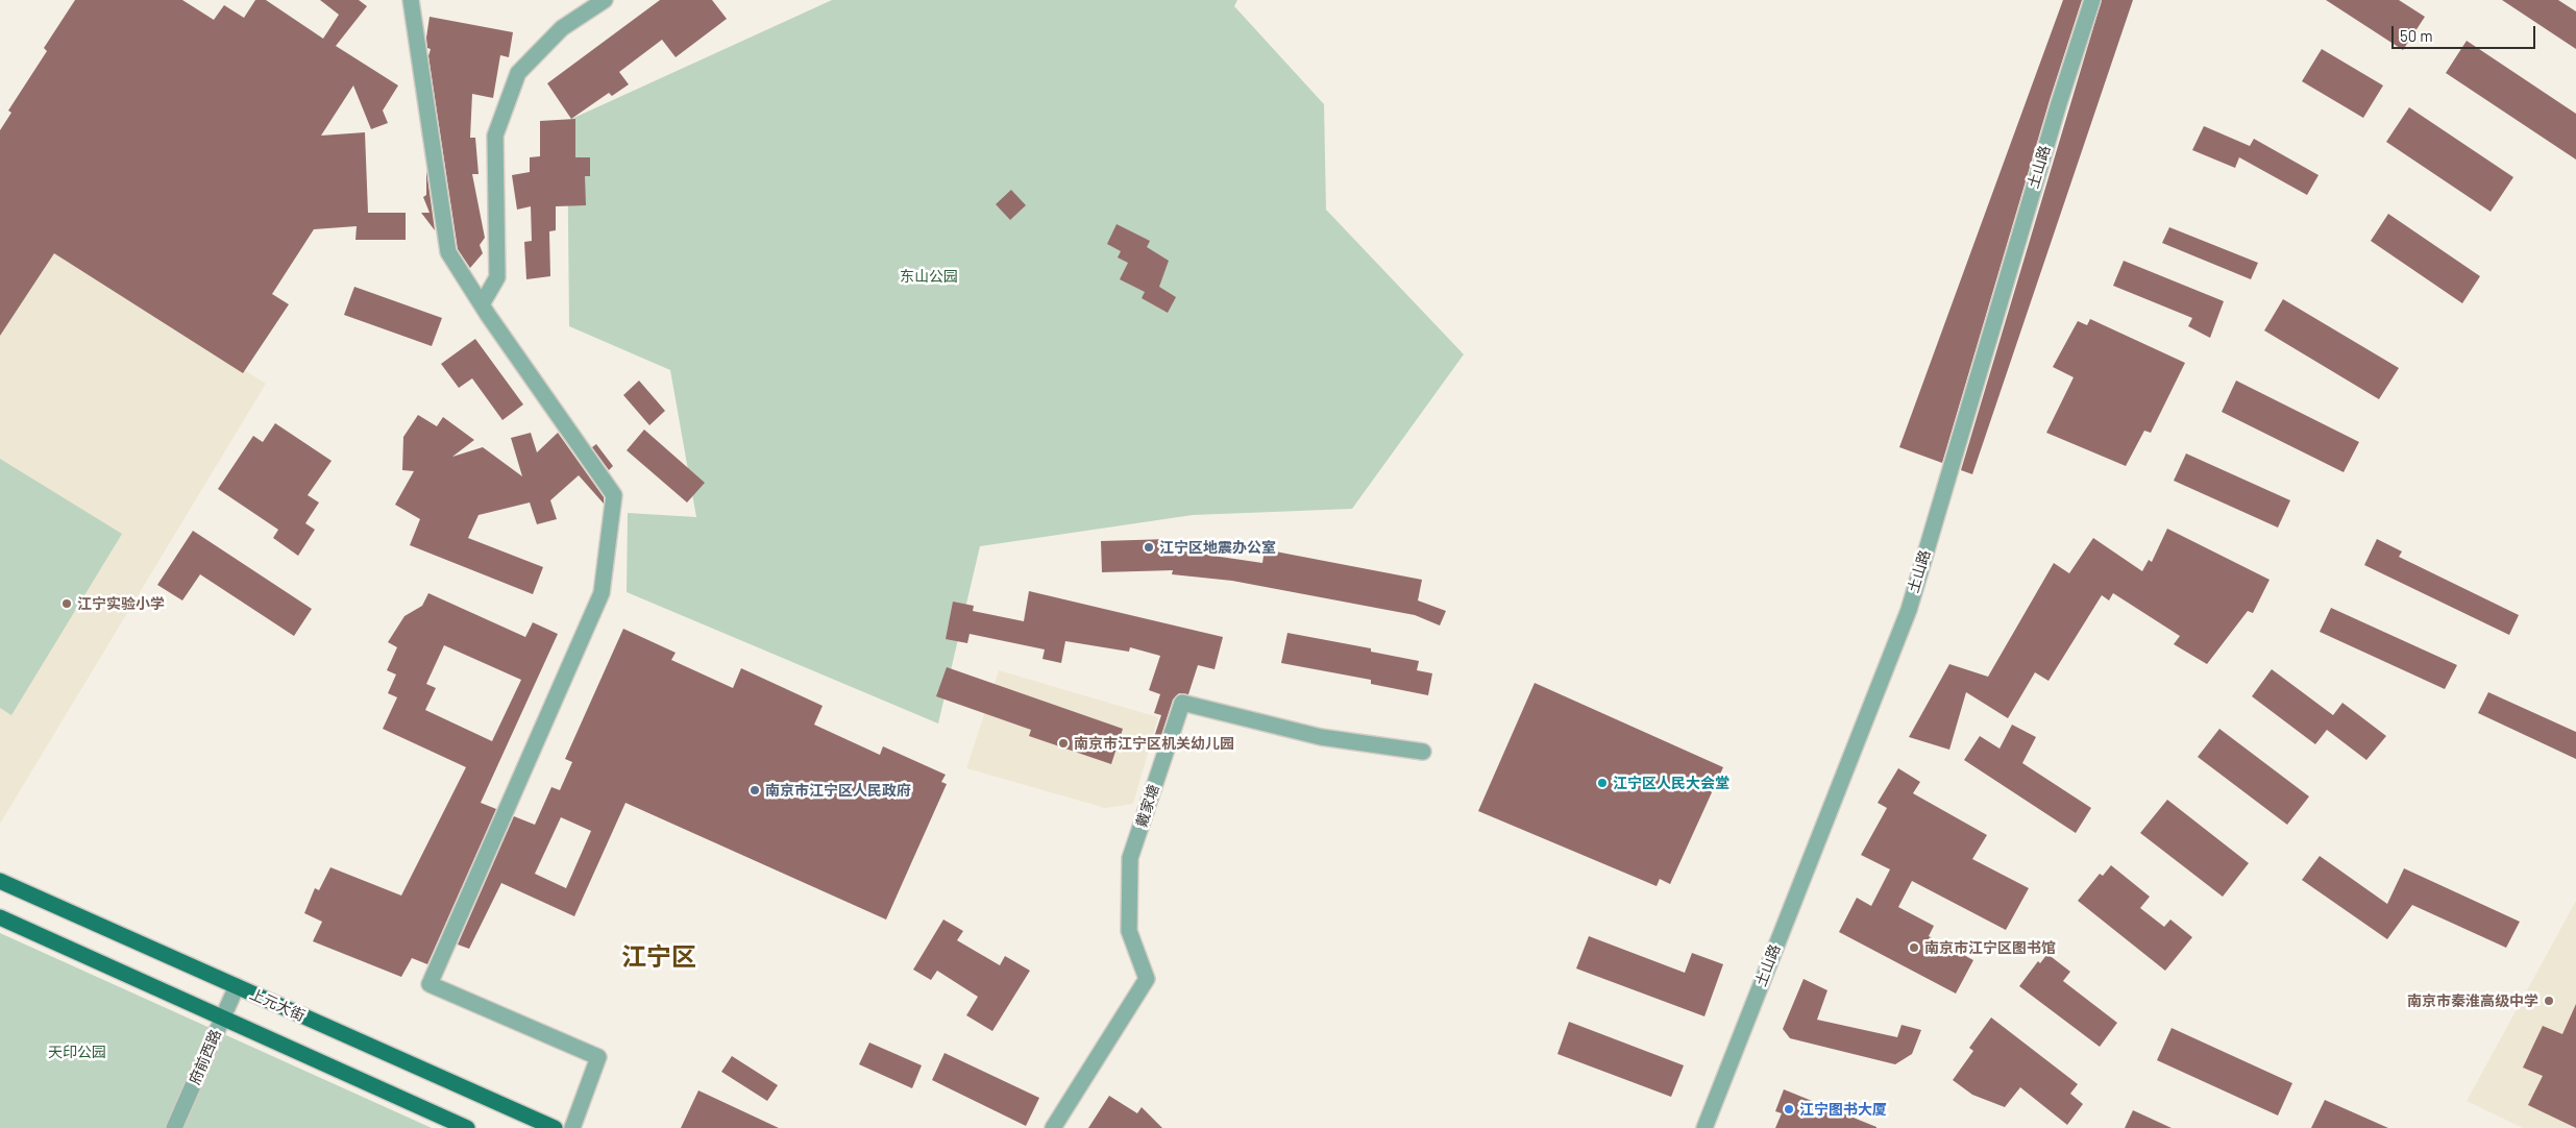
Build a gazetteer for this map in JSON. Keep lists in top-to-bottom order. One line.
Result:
{"streets":{"main road":["上元大街"],"street":["土山路","戴家塘","府前西路"]},"crossings":[["上元大街","府前西路"]],"districts":["江宁区"],"parks":["东山公园","天印公园"],"places":["江宁区地震办公室","江宁实验小学","南京市江宁区机关幼儿园","江宁区人民大会堂","南京市江宁区人民政府","南京市江宁区图书馆","南京市秦淮高级中学","江宁图书大厦"],"scale_bar":"50 m"}
